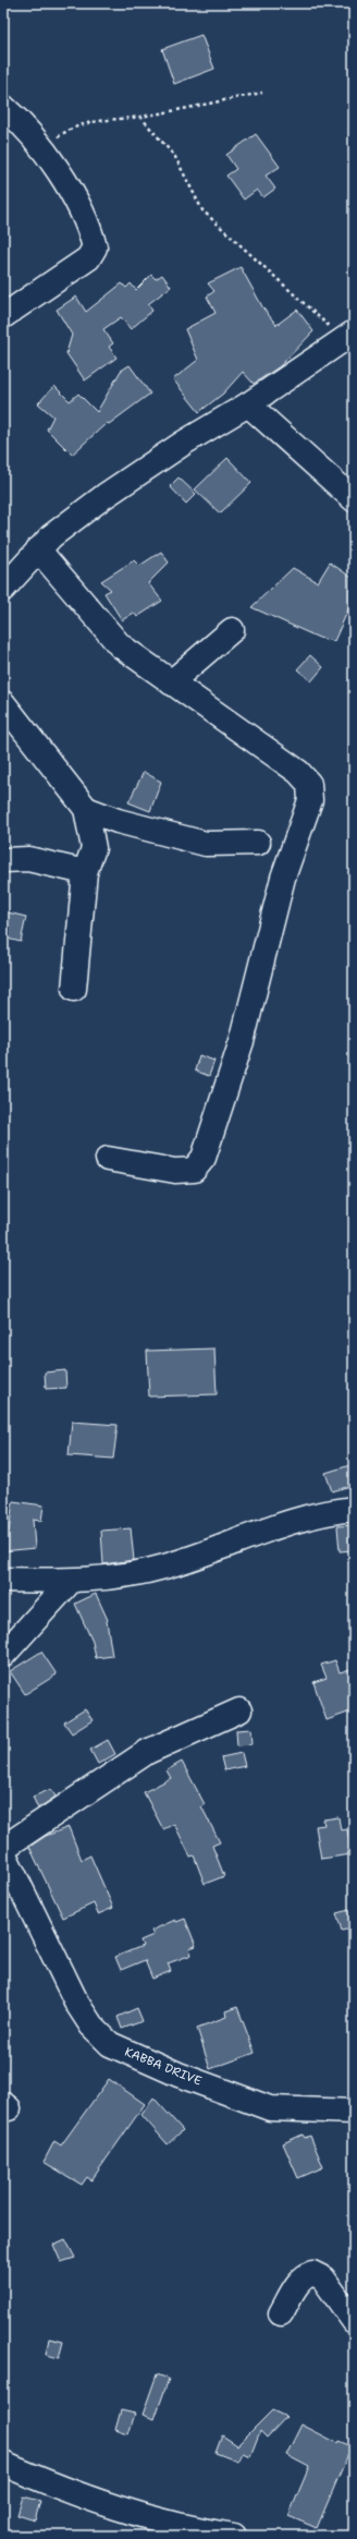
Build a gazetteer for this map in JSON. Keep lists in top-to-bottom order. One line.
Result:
{"streets":{"street":["KABBA DRIVE"]}}
